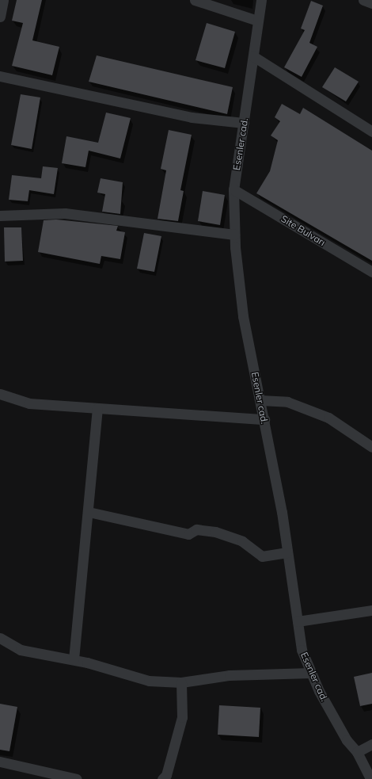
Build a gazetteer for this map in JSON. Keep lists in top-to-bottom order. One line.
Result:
{"streets":{"street":["Esenler cad.","Site Bulvarı"]},"crossings":[["Esenler cad.","Site Bulvarı"]]}
